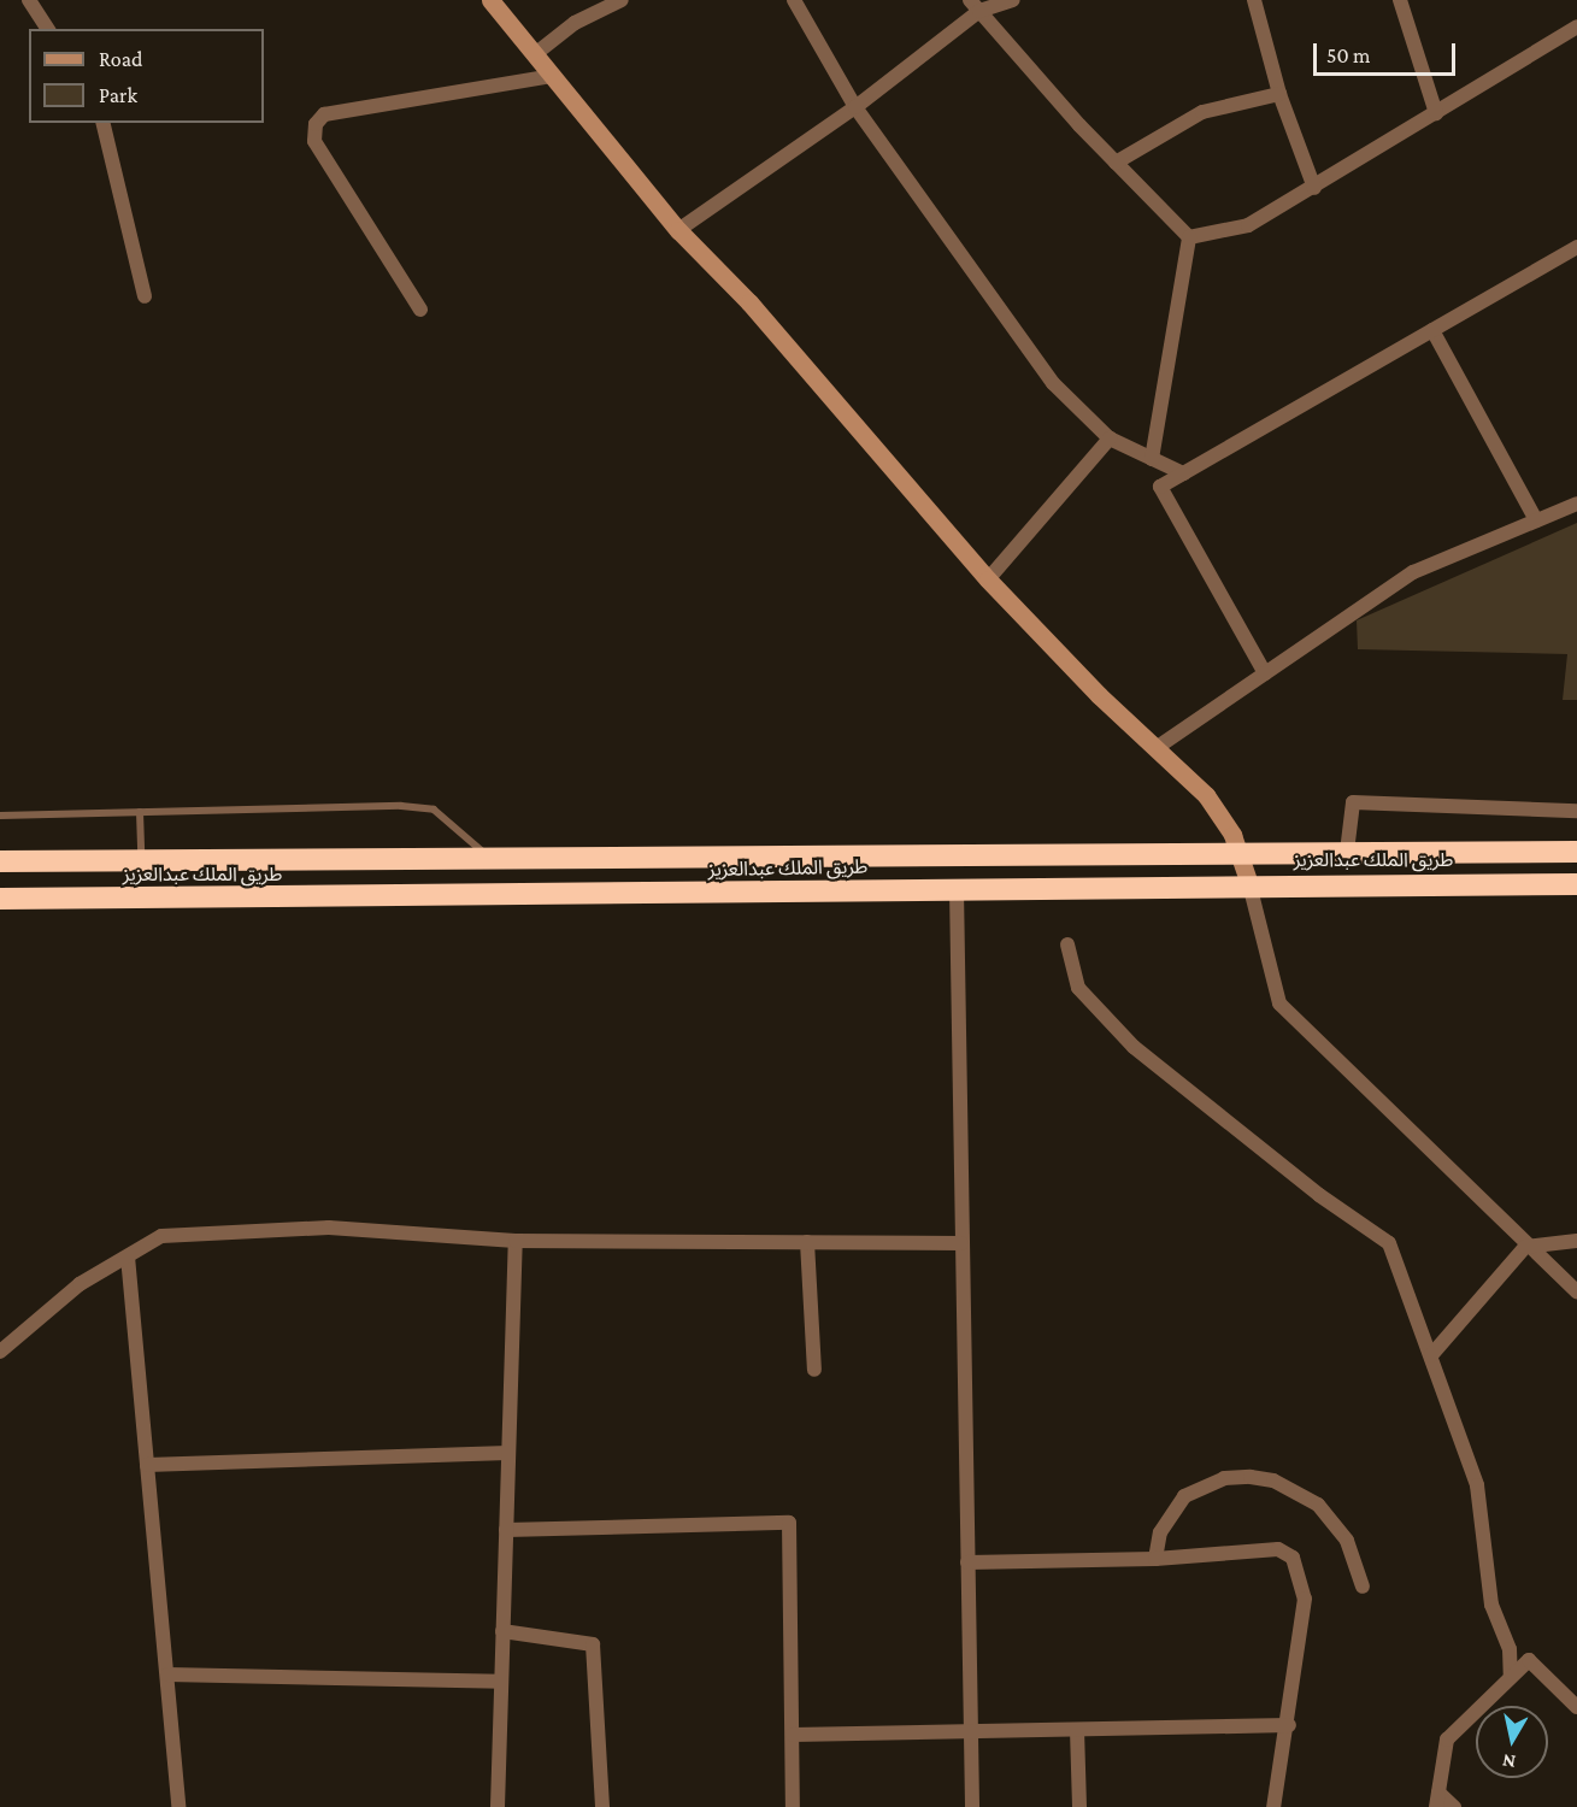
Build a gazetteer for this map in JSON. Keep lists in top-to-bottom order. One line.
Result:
{"streets":{"highway":["طريق الملك عبدالعزيز"]},"legend":["Road","Park"],"scale_bar":"50 m","north":"bottom"}
